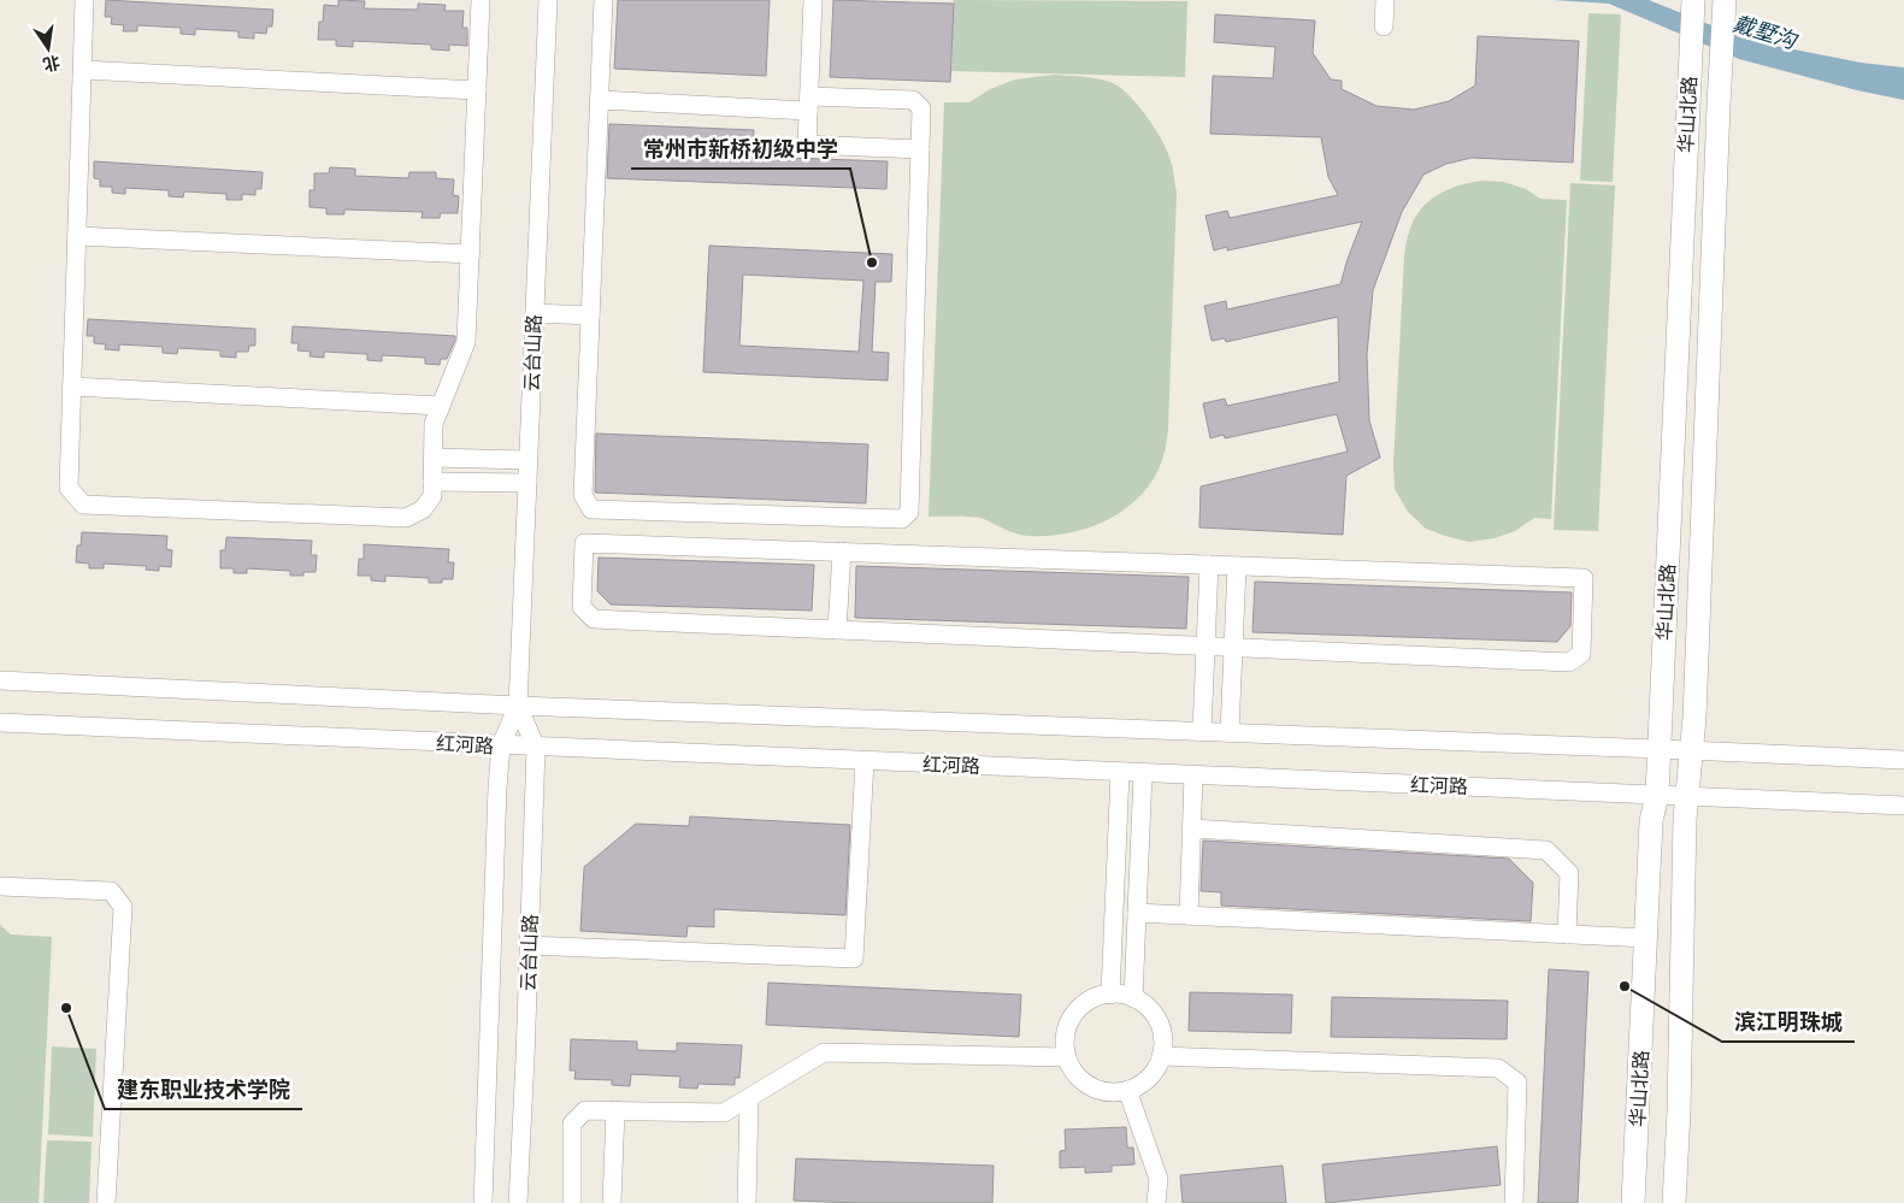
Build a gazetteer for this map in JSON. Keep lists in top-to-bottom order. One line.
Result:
{"streets":{"main road":["华山北路"],"street":["云台山路","红河路"]},"crossings":[["华山北路","红河路"],["云台山路","红河路"]],"water":["戴墅沟"],"places":["常州市新桥初级中学","滨江明珠城","建东职业技术学院"],"north":"bottom"}
